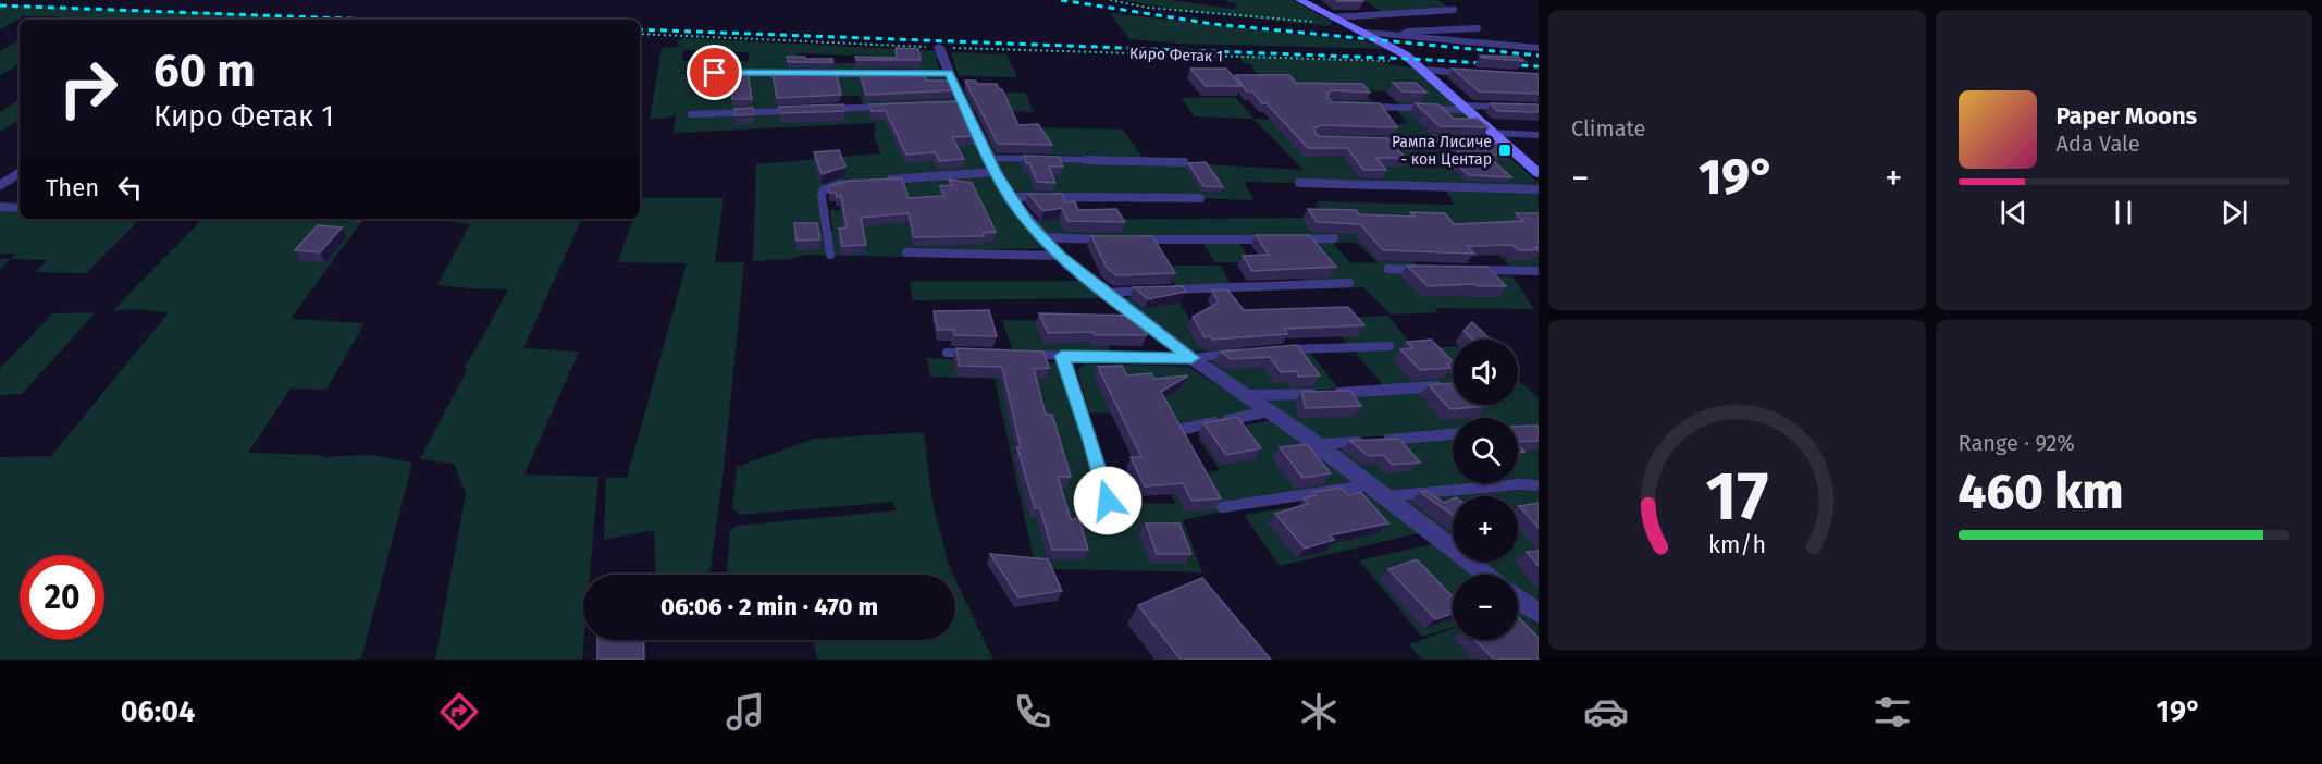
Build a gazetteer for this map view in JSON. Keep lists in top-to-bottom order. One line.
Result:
{"streets":{"path":["Киро Фетак 1"]},"places":{"transit":["Рампа Лисиче - кон Центар"]},"page":{"tile":["Climate",["Range · 92%","460 km"]],"turn":["60 m","Киро Фетак 1"],"song":["Paper Moons","Ada Vale"],"heat":["−","19°","+"],"then":"Then","map_buttons":["+","−"],"limit":"20","trip":"06:06 · 2 min · 470 m","tabs":["06:04","19°"],"gauge":["17","km/h"]}}
